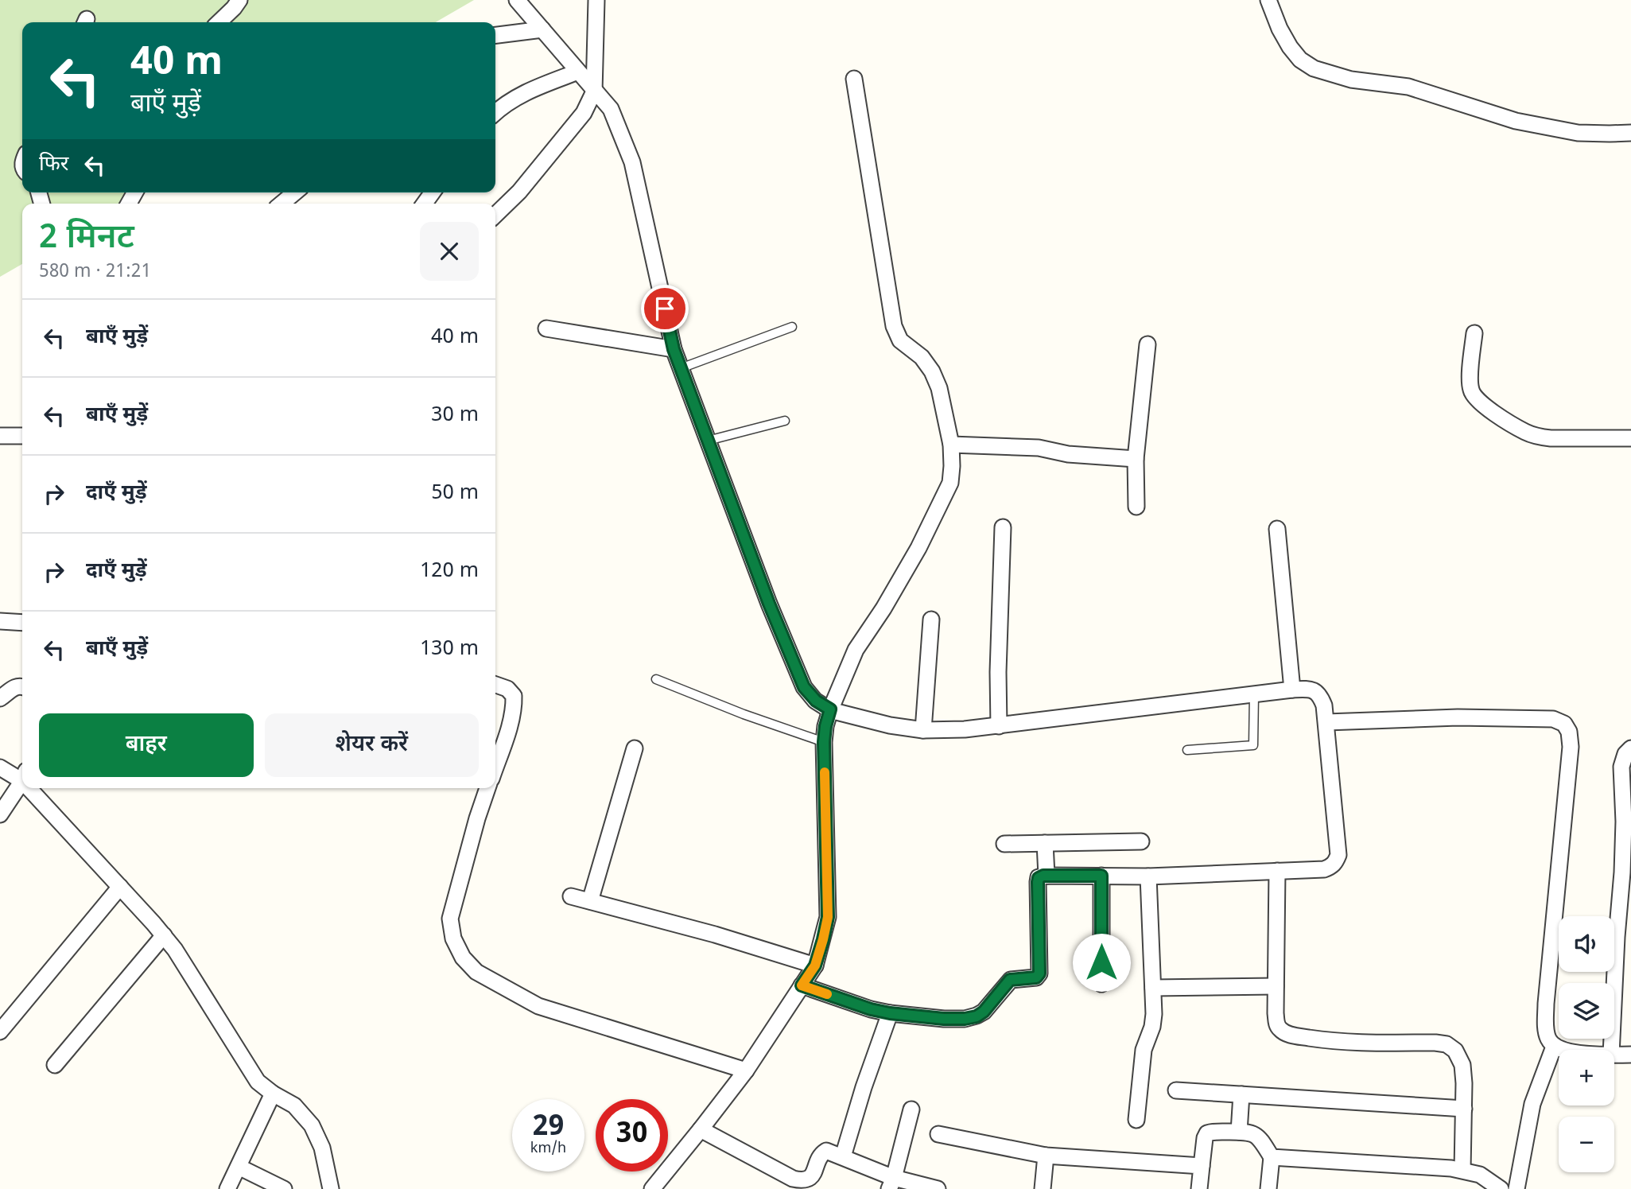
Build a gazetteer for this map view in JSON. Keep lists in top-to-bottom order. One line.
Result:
{"page":{"turn":["40 m","बाएँ मुड़ें"],"then":"फिर","heading":["2 मिनट","580 m · 21:21"],"list":[{"name":"बाएँ मुड़ें","value":"40 m"},{"name":"बाएँ मुड़ें","value":"30 m"},{"name":"दाएँ मुड़ें","value":"50 m"},{"name":"दाएँ मुड़ें","value":"120 m"},{"name":"बाएँ मुड़ें","value":"130 m"}],"buttons":["बाहर","शेयर करें"],"map_buttons":["+","−"],"speed":"29 km/h","limit":"30"}}
